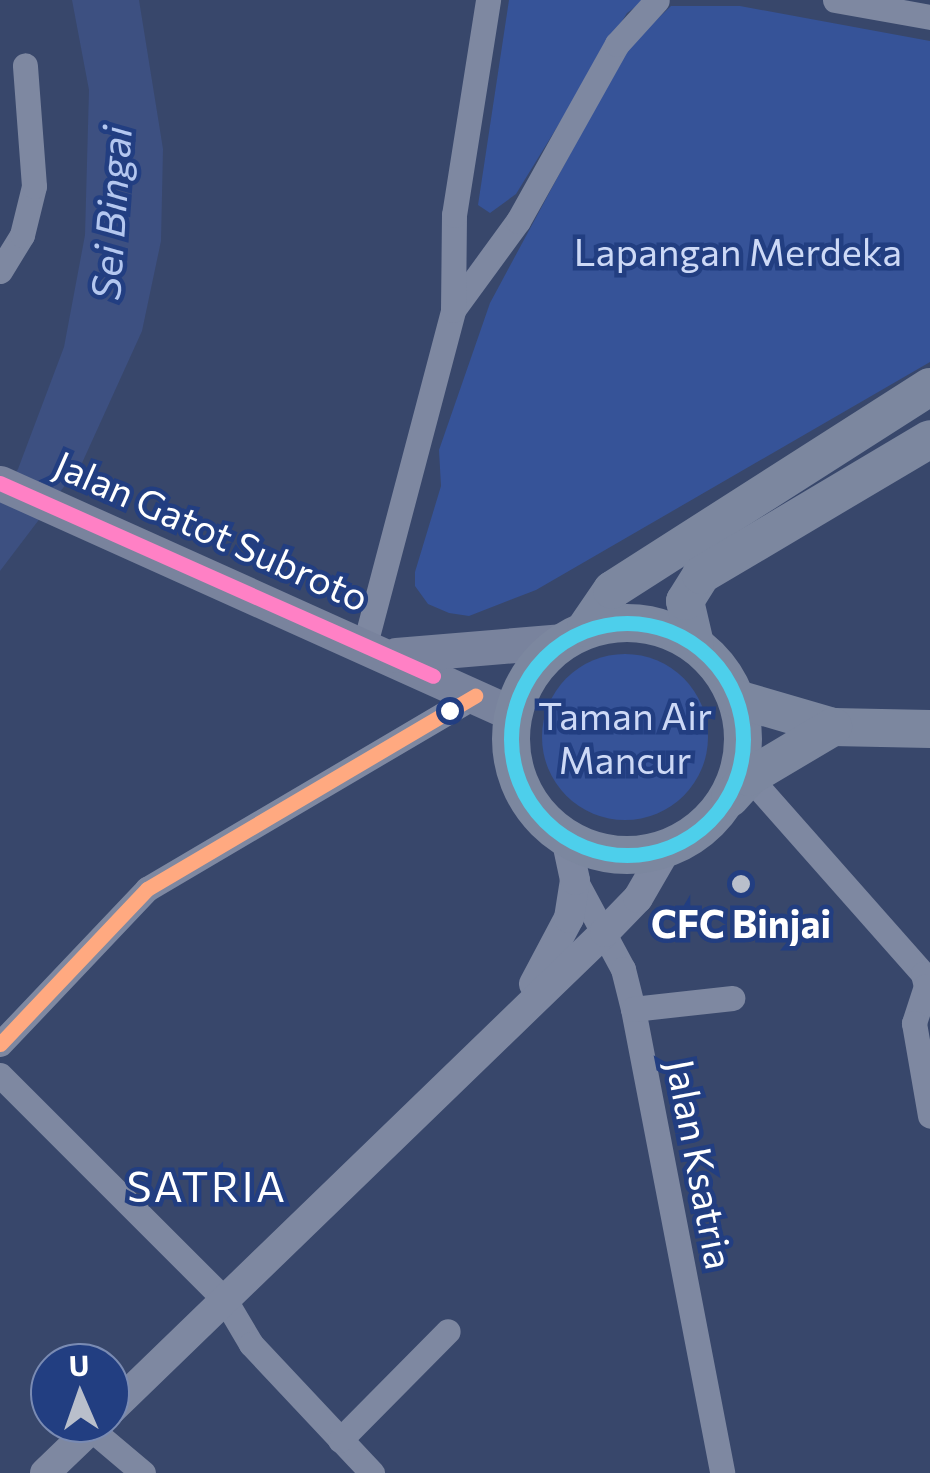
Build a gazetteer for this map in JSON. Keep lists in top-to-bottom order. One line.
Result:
{"streets":{"main road":["Jalan Gatot Subroto"],"street":["Jalan Ksatria"]},"districts":["SATRIA"],"water":["Sei Bingai"],"parks":["Lapangan Merdeka","Taman Air Mancur"],"places":["CFC Binjai"],"north":"top"}
